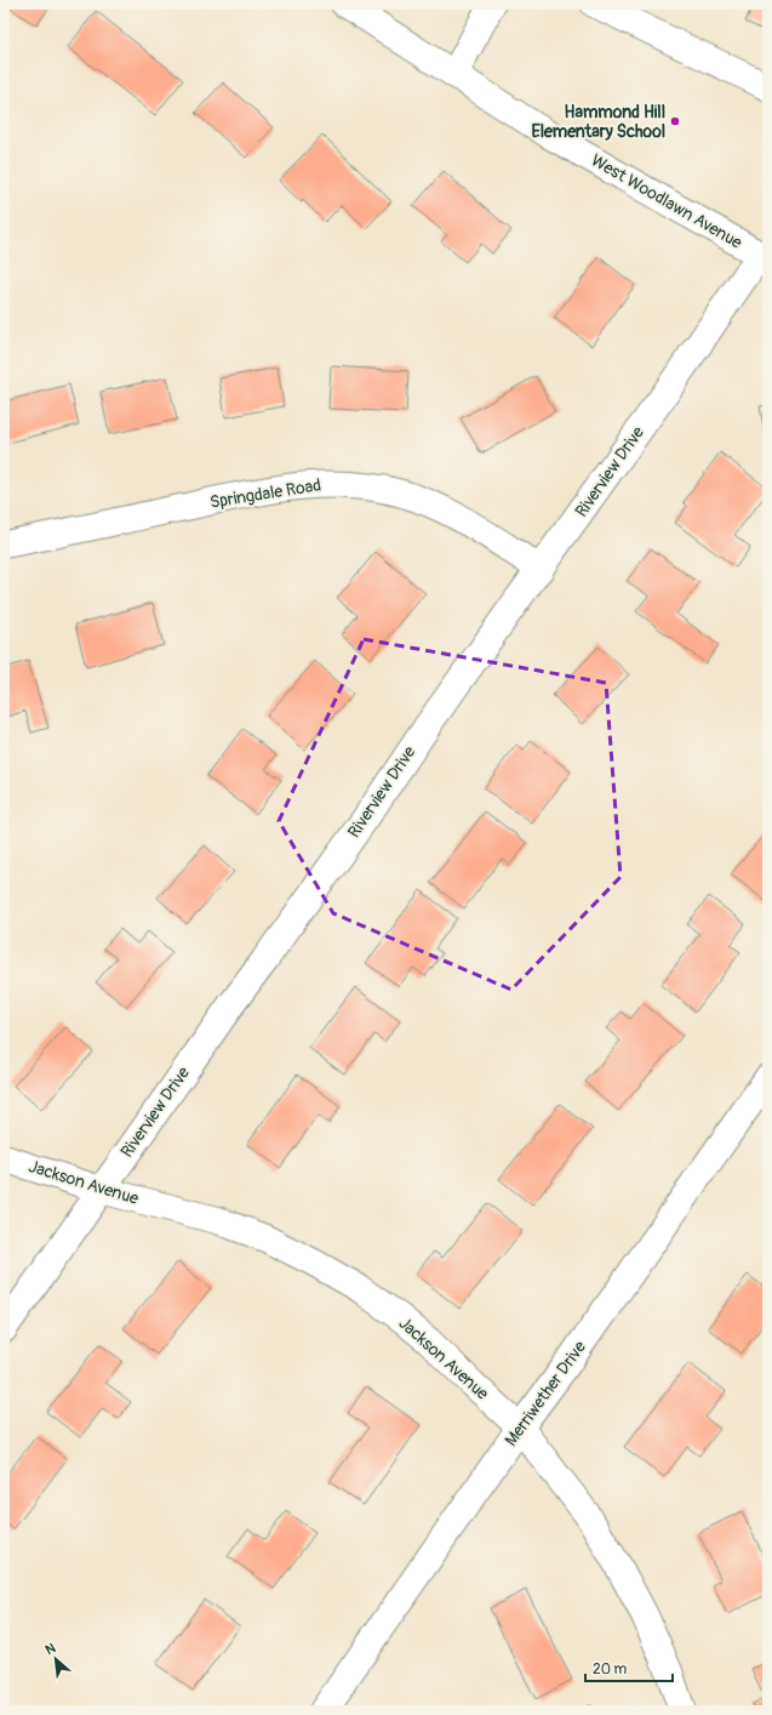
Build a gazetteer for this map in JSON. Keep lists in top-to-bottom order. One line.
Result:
{"streets":{"street":["West Woodlawn Avenue","Riverview Drive","Springdale Road","Jackson Avenue","Merriwether Drive"]},"crossings":[["West Woodlawn Avenue","Riverview Drive"],["Riverview Drive","Springdale Road"],["Riverview Drive","Jackson Avenue"],["Jackson Avenue","Merriwether Drive"]],"places":["Hammond Hill Elementary School"],"scale_bar":"20 m","north":"top left"}
